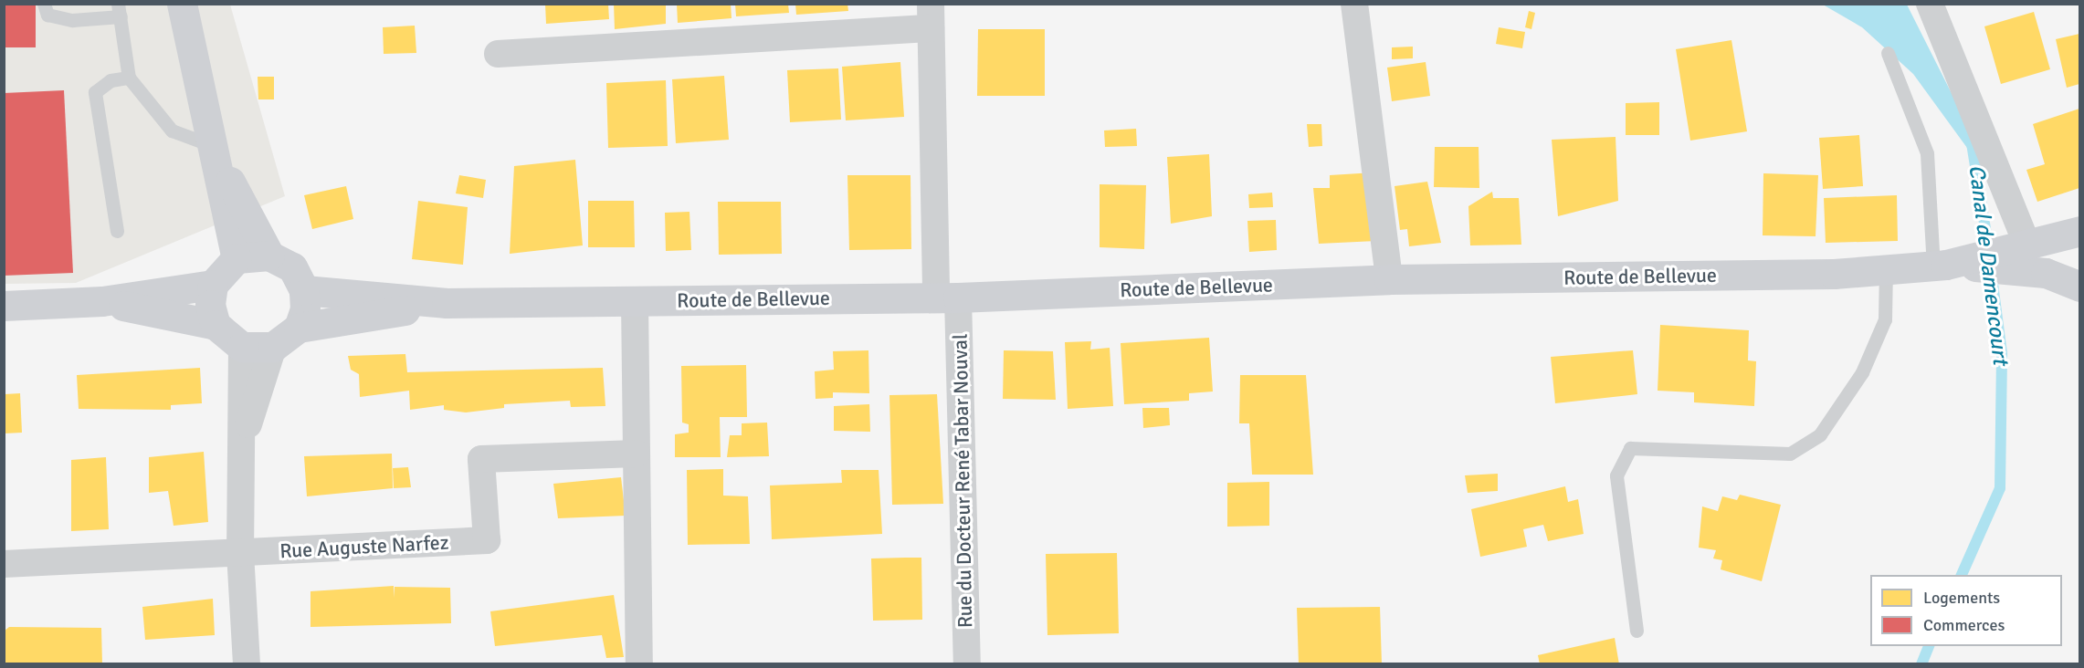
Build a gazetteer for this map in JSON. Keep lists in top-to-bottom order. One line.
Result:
{"streets":{"main road":["Route de Bellevue"],"street":["Rue du Docteur René Tabar Nouval","Rue Auguste Narfez"]},"crossings":[["Route de Bellevue","Rue du Docteur René Tabar Nouval"]],"water":["Canal de Damencourt"],"legend":["Logements","Commerces"]}
